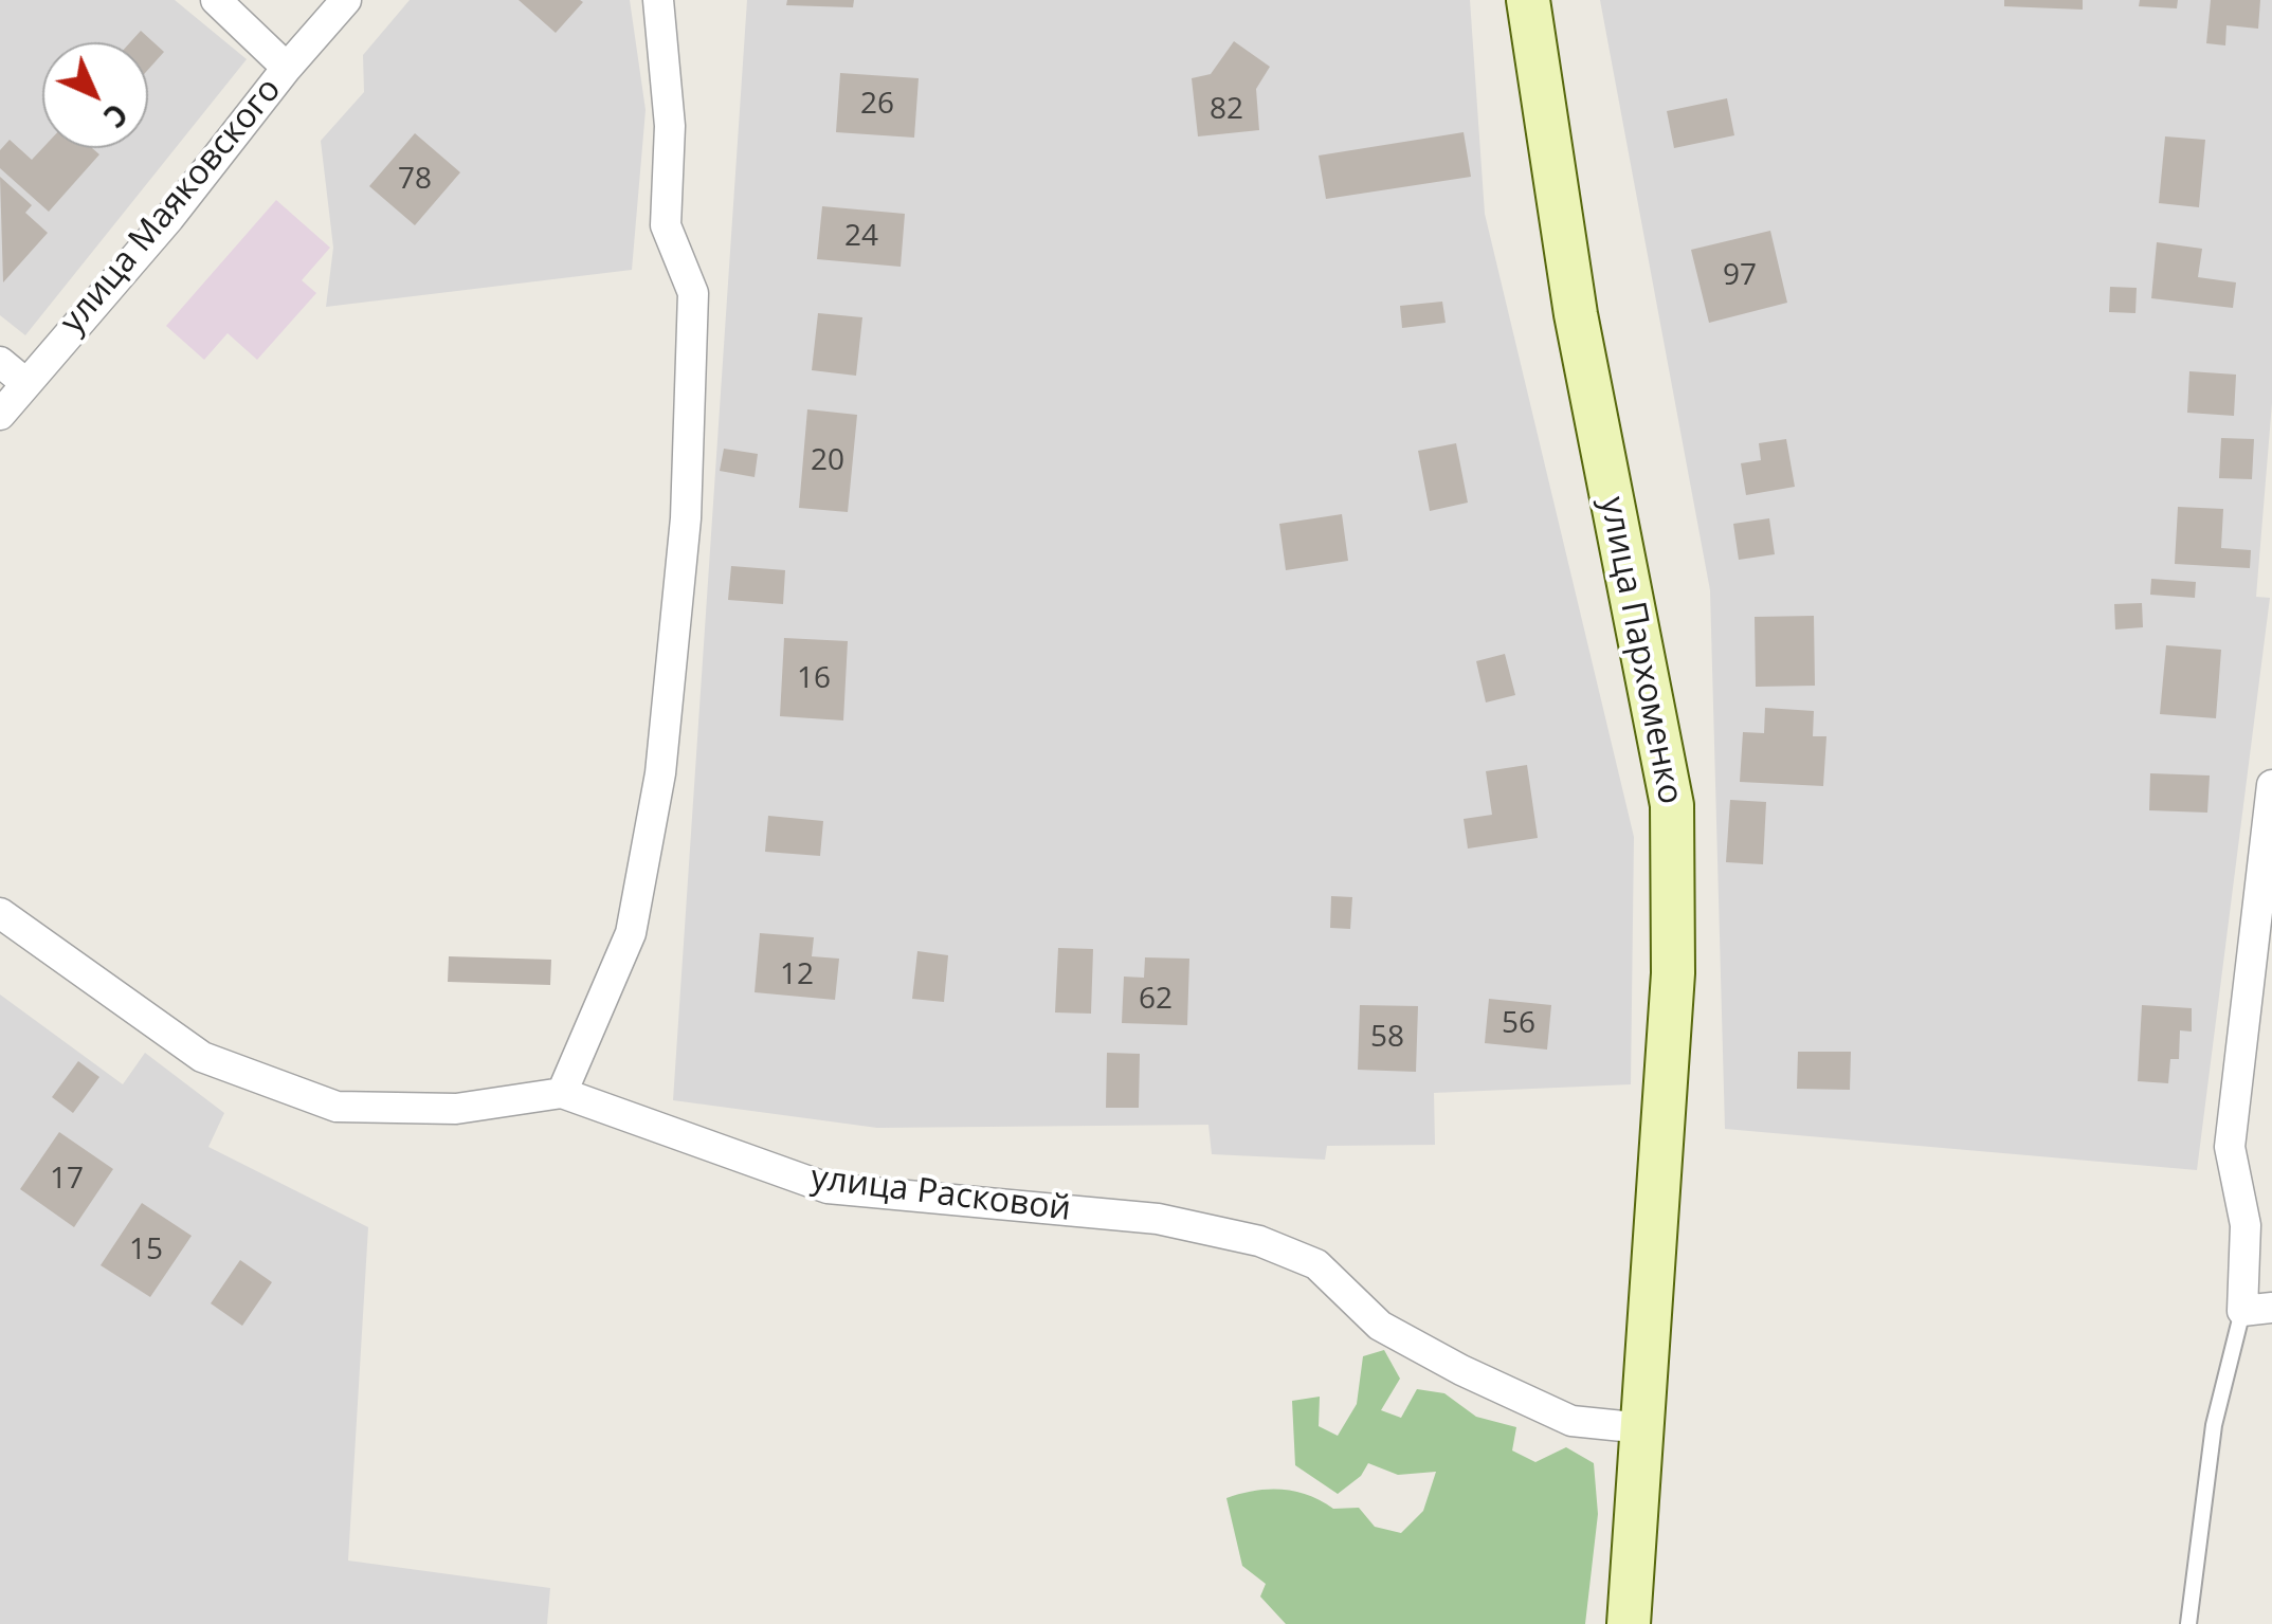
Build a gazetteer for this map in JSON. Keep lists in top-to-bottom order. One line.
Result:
{"streets":{"street":["улица Маяковского","улица Пархоменко","улица Расковой"]},"crossings":[["улица Пархоменко","улица Расковой"]],"house_numbers":["26","82","78","24","97","20","16","12","62","56","58","17","15"],"north":"bottom right"}
